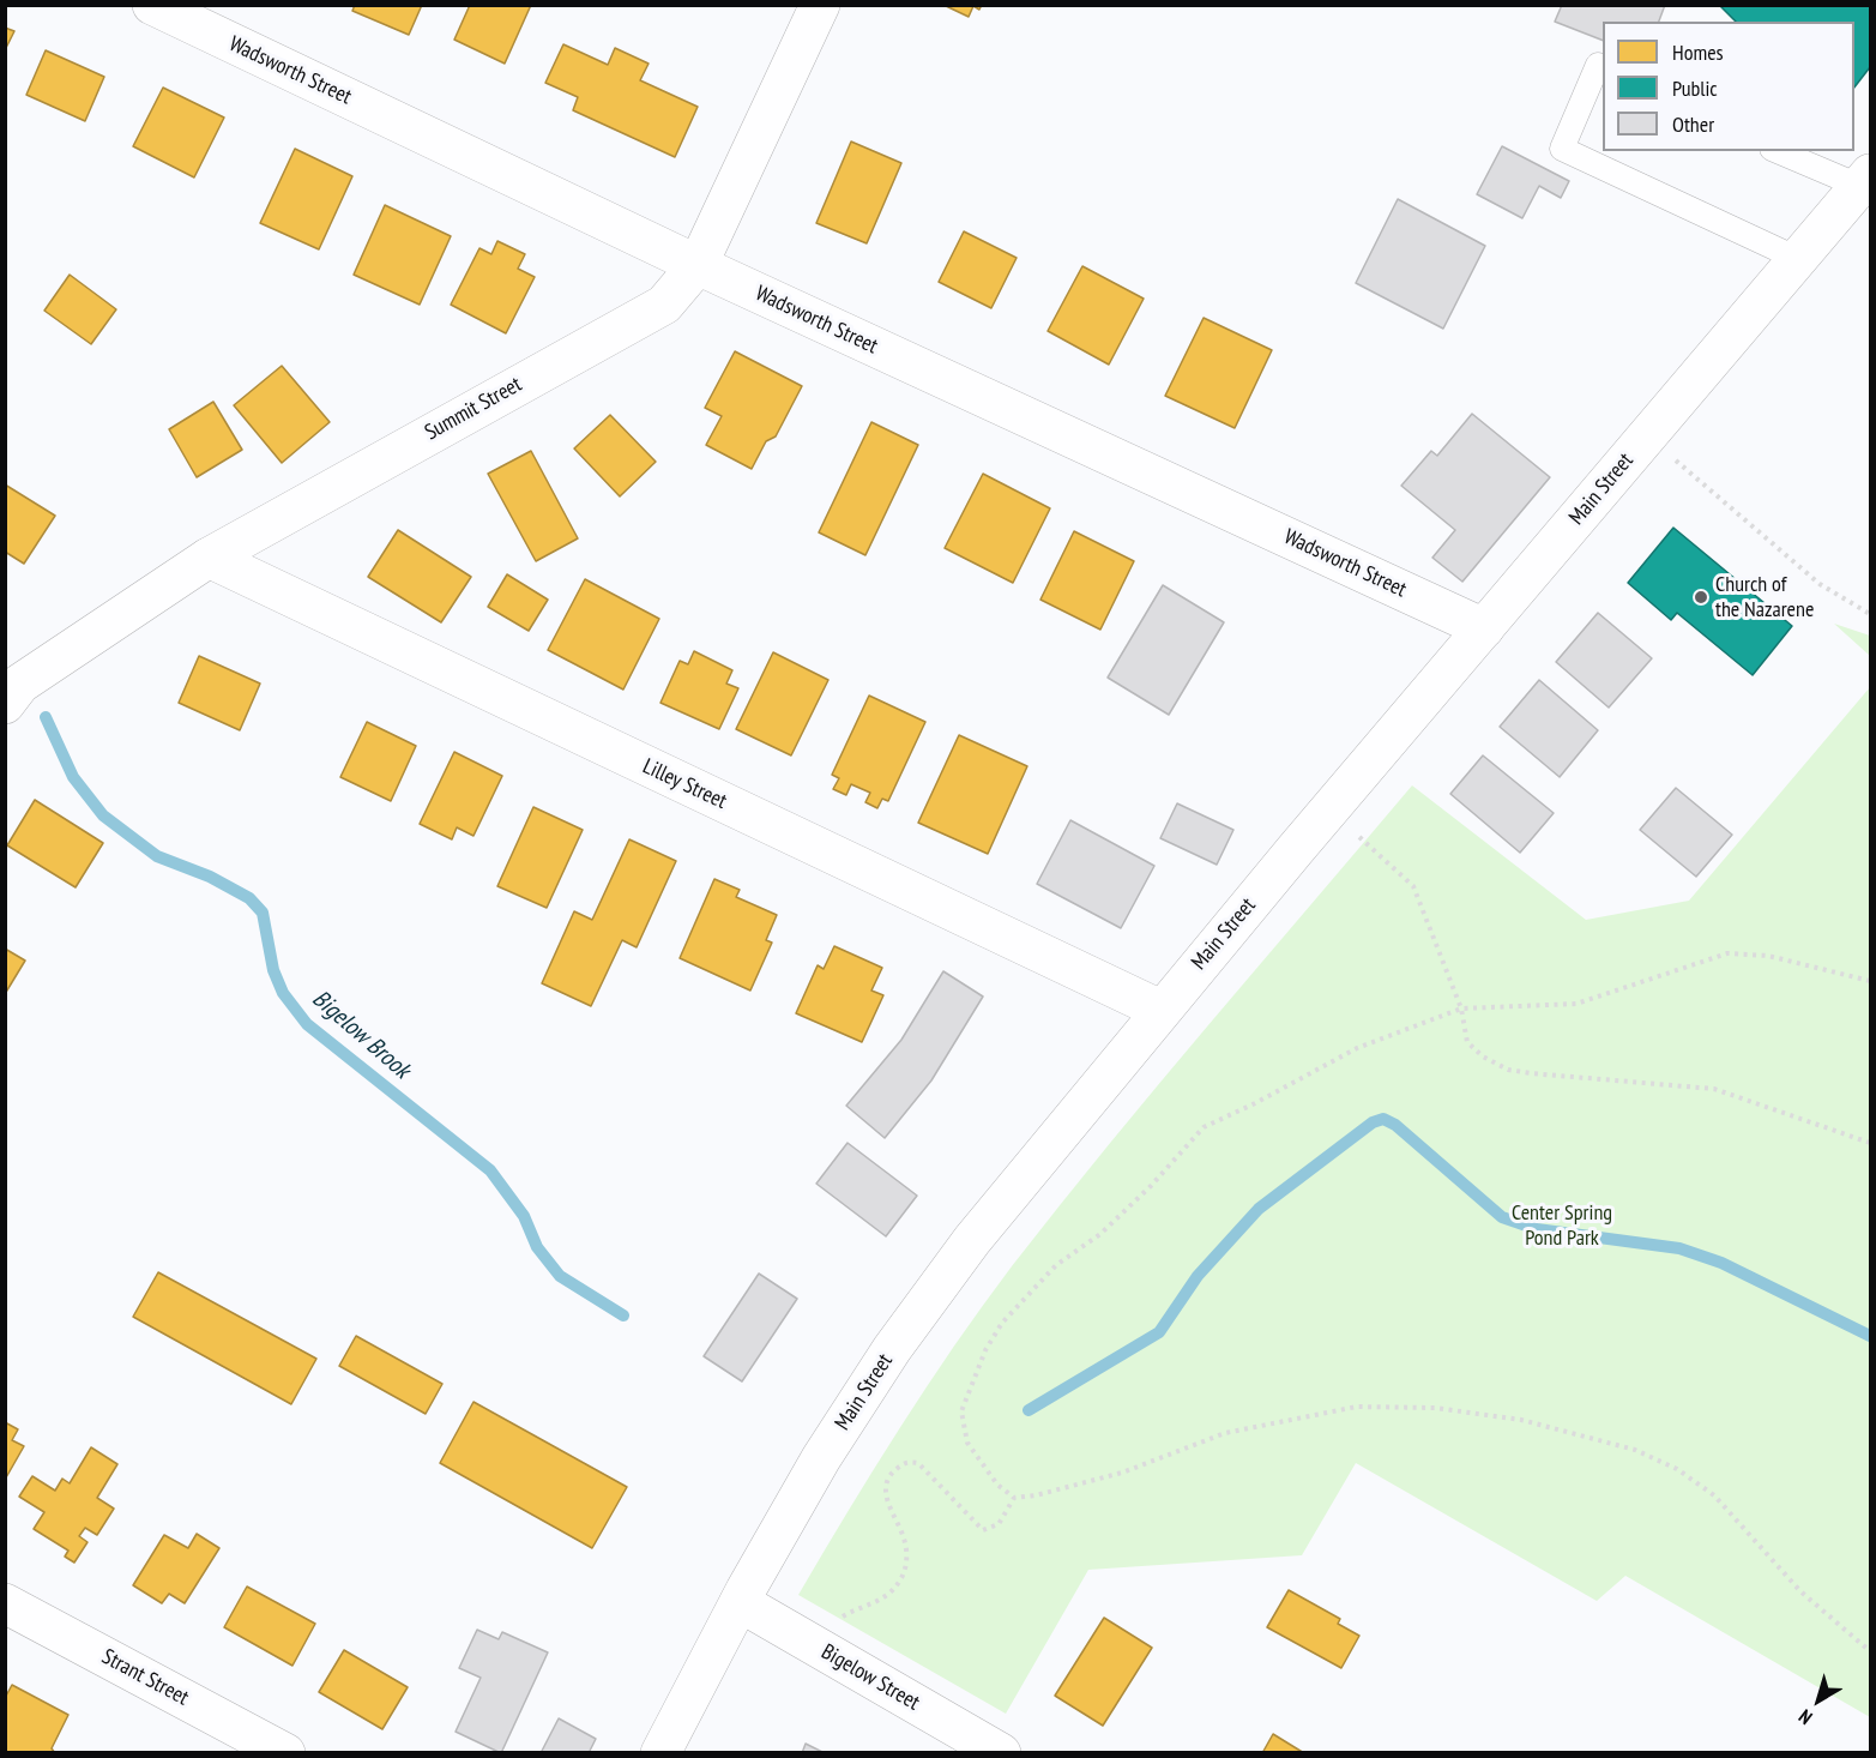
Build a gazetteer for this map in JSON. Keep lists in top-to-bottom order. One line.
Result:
{"streets":{"street":["Wadsworth Street","Summit Street","Main Street","Lilley Street","Strant Street","Bigelow Street"]},"crossings":[["Wadsworth Street","Summit Street"],["Wadsworth Street","Main Street"],["Summit Street","Lilley Street"],["Main Street","Lilley Street"],["Main Street","Bigelow Street"]],"water":["Bigelow Brook"],"parks":["Center Spring Pond Park"],"places":["Church of the Nazarene"],"legend":["Homes","Public","Other"],"north":"bottom left"}
